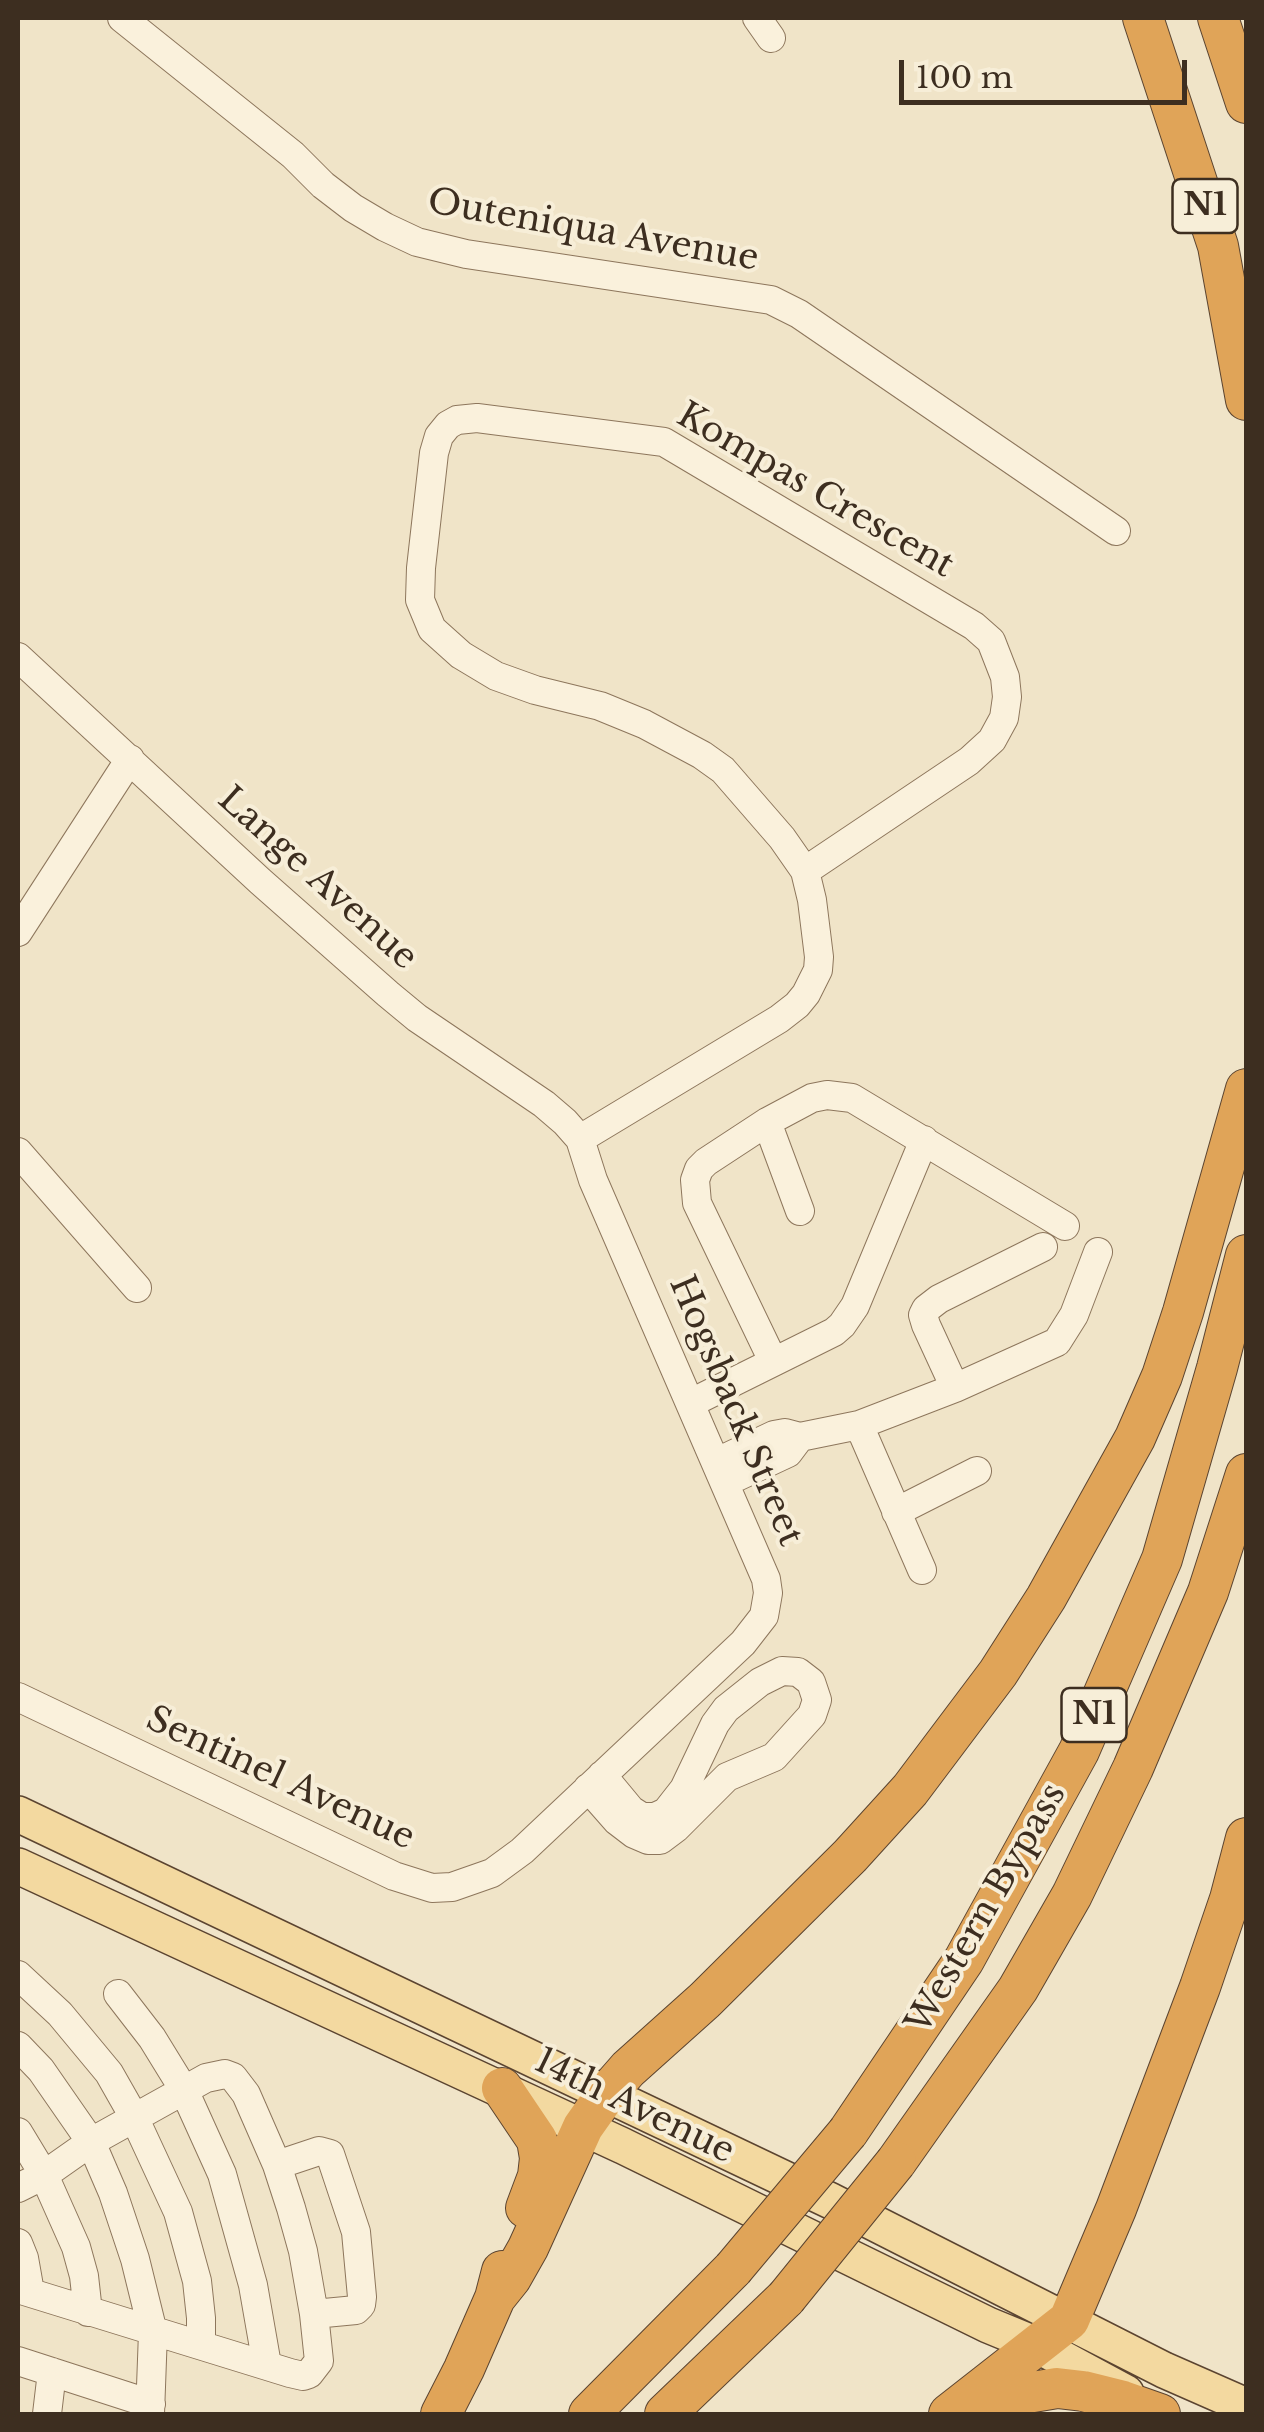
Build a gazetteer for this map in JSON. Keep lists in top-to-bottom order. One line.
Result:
{"streets":{"highway":["N1","Western Bypass"],"main road":["14th Avenue"],"street":["Outeniqua Avenue","Kompas Crescent","Lange Avenue","Hogsback Street","Sentinel Avenue"]},"crossings":[["Kompas Crescent","Lange Avenue"],["Kompas Crescent","Hogsback Street"],["Lange Avenue","Hogsback Street"],["Hogsback Street","Sentinel Avenue"]],"scale_bar":"100 m"}
